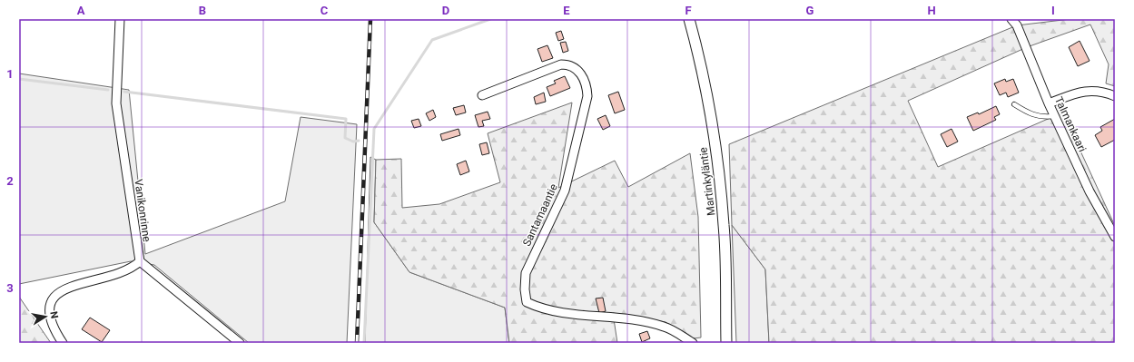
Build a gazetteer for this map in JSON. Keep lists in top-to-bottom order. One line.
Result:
{"streets":{"street":["Talmankaari","Martinkyläntie","Vanikonrinne","Santamaantie"]},"north":"right","grid":{"columns":["A","B","C","D","E","F","G","H","I"],"rows":["1","2","3"]}}
